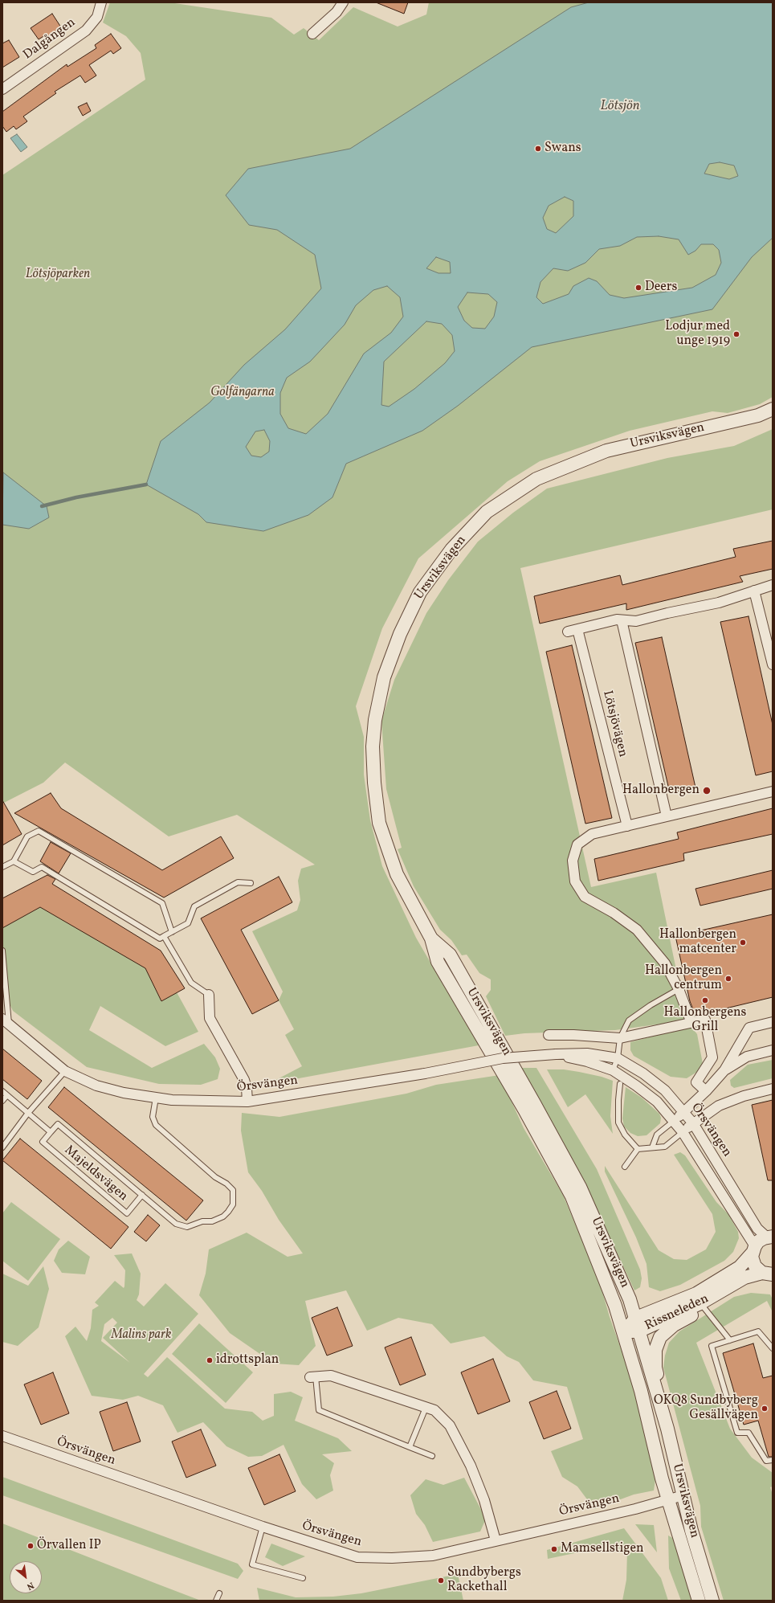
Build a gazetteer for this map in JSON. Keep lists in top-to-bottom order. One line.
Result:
{"streets":{"street":["Dalgången","Ursviksvägen","Lötsjövägen","Örsvängen","Rissneleden"],"lane":["Majeldsvägen"]},"crossings":[["Ursviksvägen","Örsvängen"],["Ursviksvägen","Rissneleden"],["Örsvängen","Majeldsvägen"],["Örsvängen","Rissneleden"]],"water":["Lötsjön"],"parks":["Lötsjöparken","Golfängarna","Malins park"],"places":["Swans","Deers","Lodjur med unge 1919","Hallonbergen","Hallonbergen matcenter","Hallonbergen centrum","Hallonbergens Grill","idrottsplan","OKQ8 Sundbyberg Gesällvägen","Örvallen IP","Mamsellstigen","Sundbybergs Rackethall"],"north":"bottom right"}
